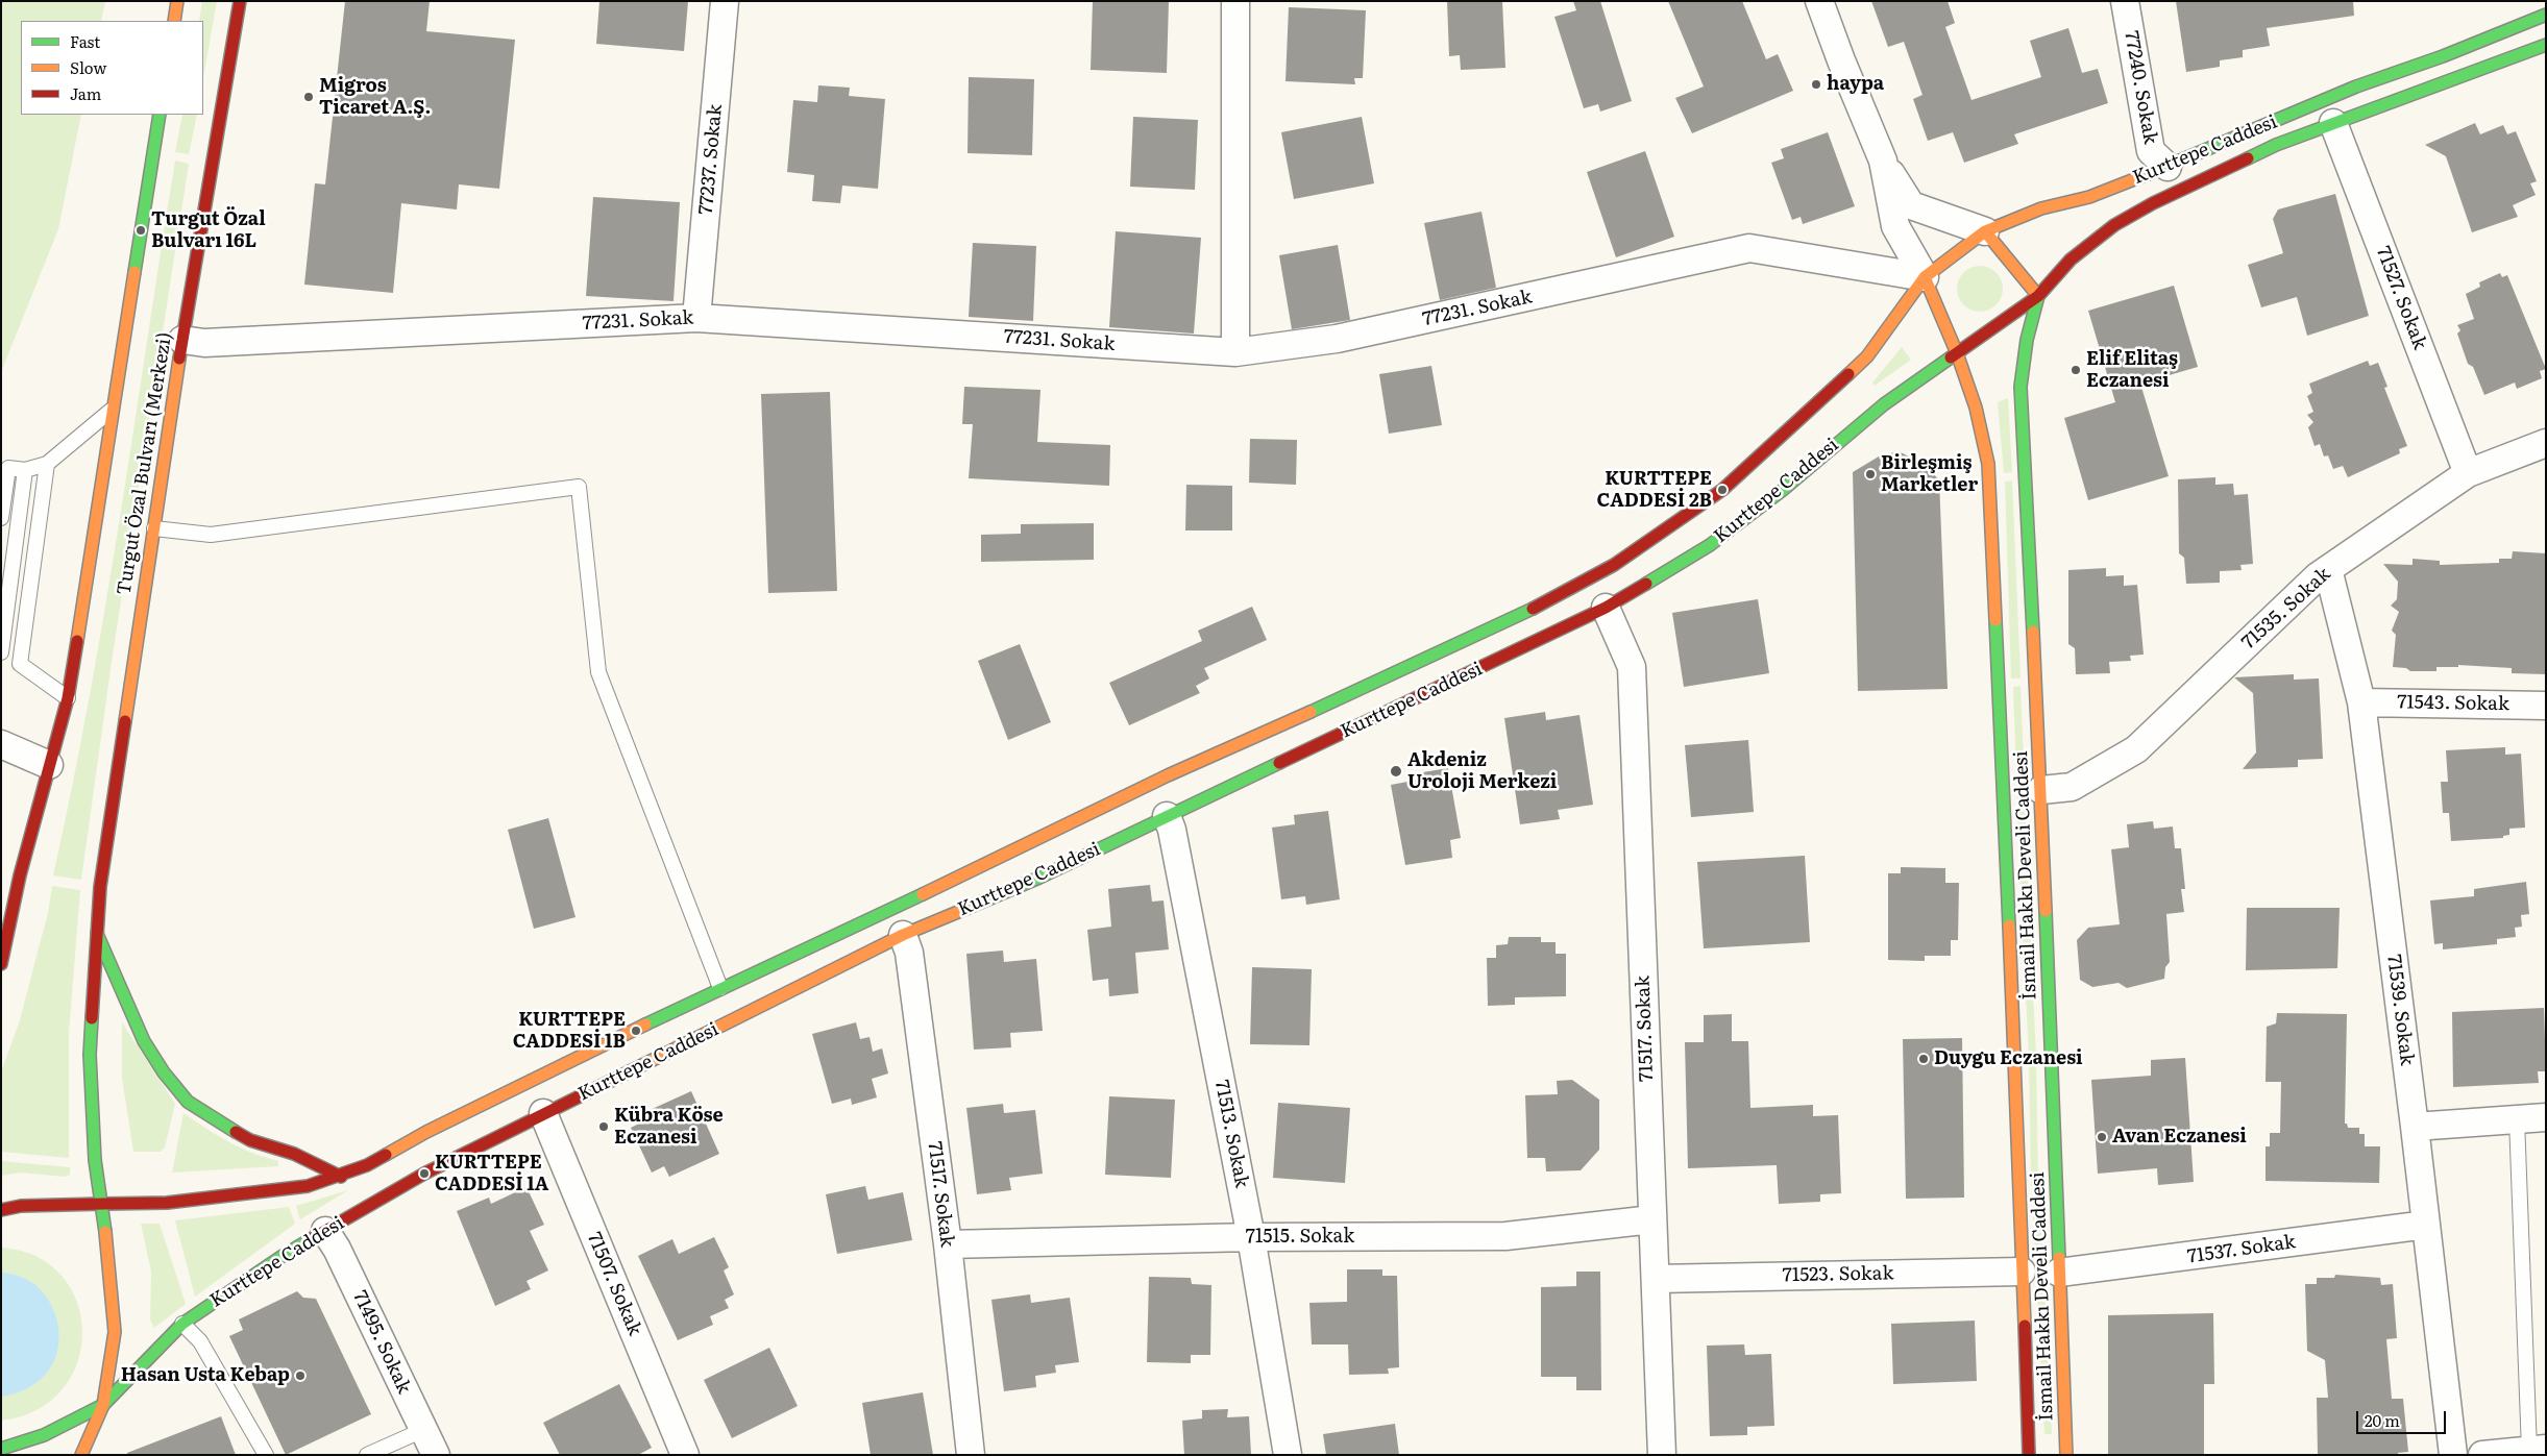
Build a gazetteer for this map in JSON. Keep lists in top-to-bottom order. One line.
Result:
{"streets":{"main road":["Kurttepe Caddesi","Turgut Özal Bulvarı (Merkezi)","İsmail Hakkı Develi Caddesi"],"street":["77240. Sokak","77237. Sokak","71527. Sokak","77231. Sokak","71535. Sokak","71543. Sokak","71539. Sokak","71517. Sokak","71513. Sokak","71515. Sokak","71537. Sokak","71523. Sokak","71507. Sokak","71495. Sokak"]},"crossings":[["77240. Sokak","Kurttepe Caddesi"],["Kurttepe Caddesi","71527. Sokak"],["Kurttepe Caddesi","77231. Sokak"],["Kurttepe Caddesi","Turgut Özal Bulvarı (Merkezi)"],["Kurttepe Caddesi","İsmail Hakkı Develi Caddesi"],["Kurttepe Caddesi","71517. Sokak"],["Kurttepe Caddesi","71513. Sokak"],["Kurttepe Caddesi","71507. Sokak"],["Kurttepe Caddesi","71495. Sokak"],["77237. Sokak","77231. Sokak"],["71527. Sokak","71535. Sokak"],["77231. Sokak","Turgut Özal Bulvarı (Merkezi)"],["77231. Sokak","İsmail Hakkı Develi Caddesi"],["71535. Sokak","İsmail Hakkı Develi Caddesi"],["71535. Sokak","71539. Sokak"],["71543. Sokak","71539. Sokak"],["İsmail Hakkı Develi Caddesi","71537. Sokak"],["İsmail Hakkı Develi Caddesi","71523. Sokak"],["71539. Sokak","71537. Sokak"],["71517. Sokak","71515. Sokak"],["71517. Sokak","71523. Sokak"],["71513. Sokak","71515. Sokak"]],"places":["haypa","Migros Ticaret A.Ş.","Turgut Özal Bulvarı 16L","Elif Elitaş Eczanesi","Birleşmiş Marketler","KURTTEPE CADDESİ 2B","Akdeniz Uroloji Merkezi","KURTTEPE CADDESİ 1B","Duygu Eczanesi","Kübra Köse Eczanesi","Avan Eczanesi","KURTTEPE CADDESİ 1A","Hasan Usta Kebap"],"legend":["Fast","Slow","Jam"],"scale_bar":"20 m"}
